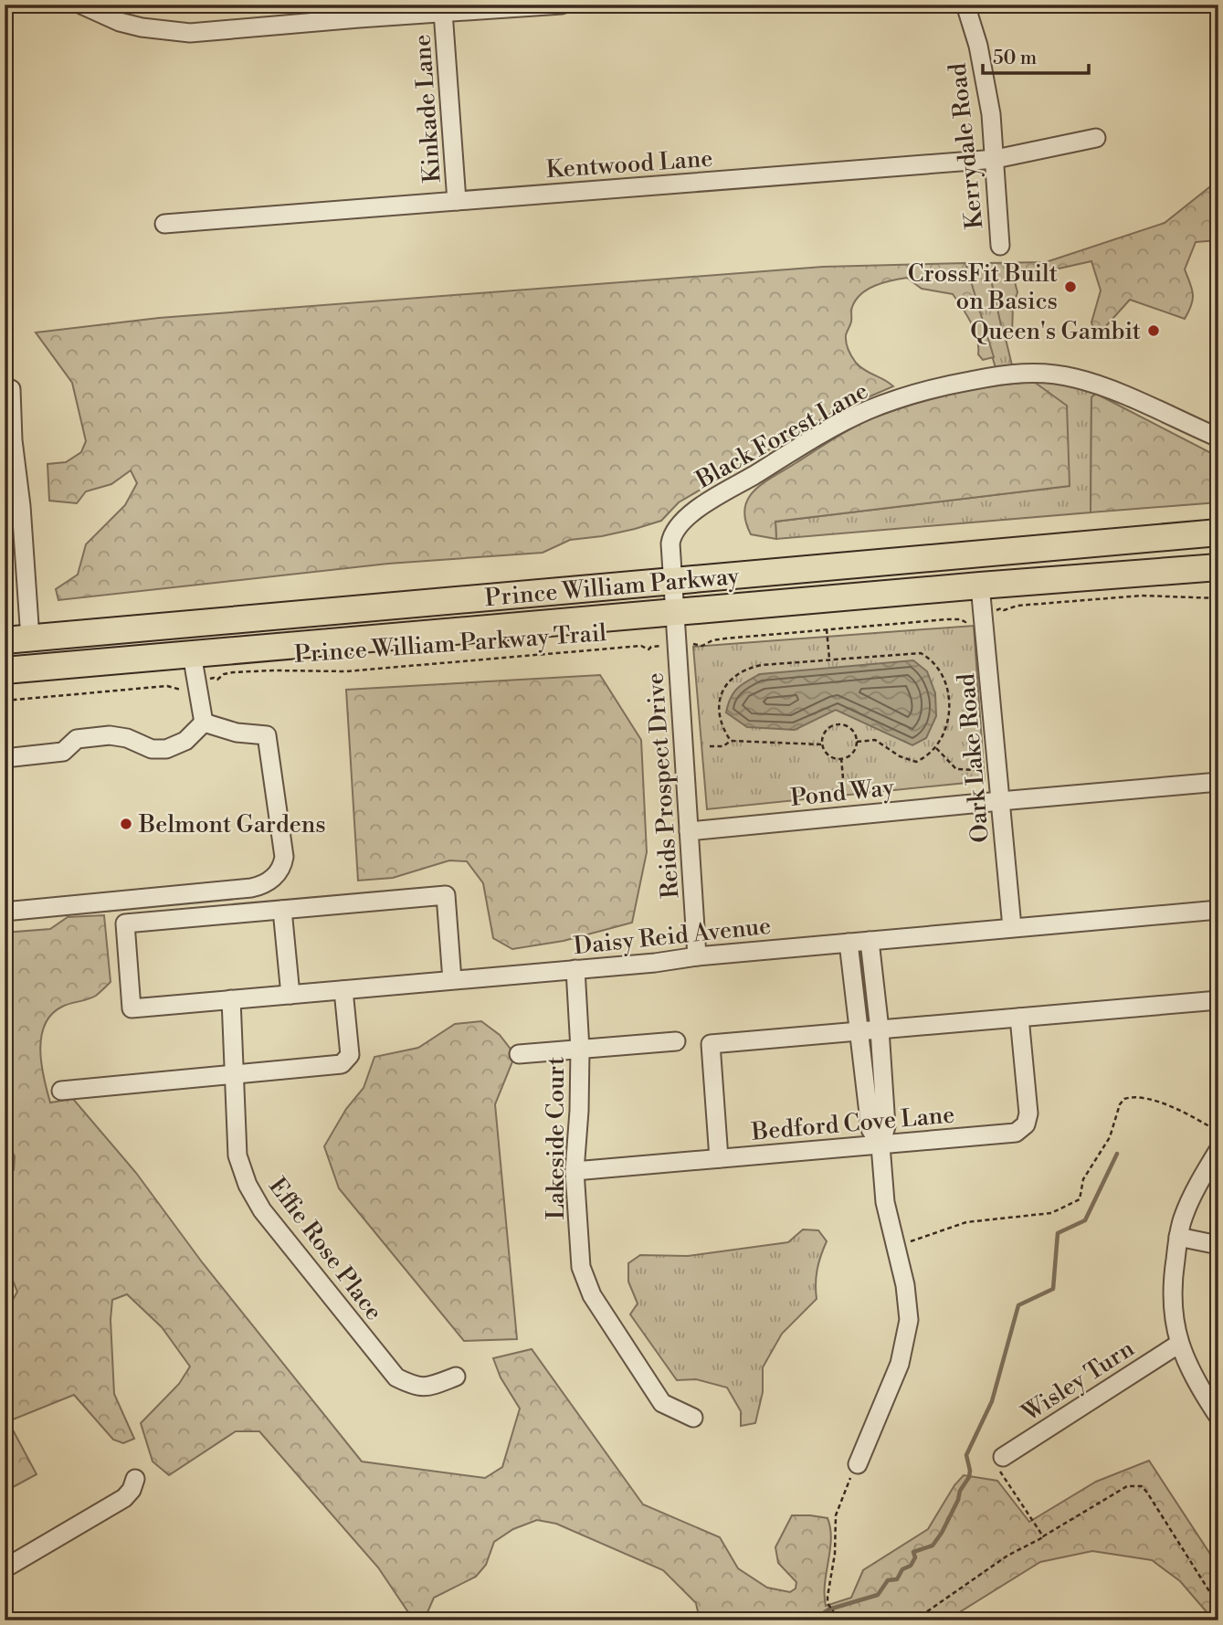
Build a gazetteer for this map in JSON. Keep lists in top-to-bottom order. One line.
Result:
{"streets":{"highway":["Prince William Parkway"],"street":["Kinkade Lane","Kerrydale Road","Kentwood Lane","Black Forest Lane","Oark Lake Road","Reids Prospect Drive","Pond Way","Daisy Reid Avenue","Bedford Cove Lane","Lakeside Court","Effie Rose Place","Wisley Turn"],"path":["Prince William Parkway Trail"]},"crossings":[["Kinkade Lane","Kentwood Lane"],["Kerrydale Road","Kentwood Lane"],["Black Forest Lane","Prince William Parkway"],["Black Forest Lane","Reids Prospect Drive"],["Prince William Parkway","Oark Lake Road"],["Prince William Parkway","Reids Prospect Drive"],["Oark Lake Road","Pond Way"],["Oark Lake Road","Daisy Reid Avenue"],["Reids Prospect Drive","Pond Way"],["Reids Prospect Drive","Daisy Reid Avenue"],["Daisy Reid Avenue","Lakeside Court"],["Daisy Reid Avenue","Effie Rose Place"],["Bedford Cove Lane","Lakeside Court"]],"places":["CrossFit Built on Basics","Queen's Gambit","Belmont Gardens"],"scale_bar":"50 m"}
